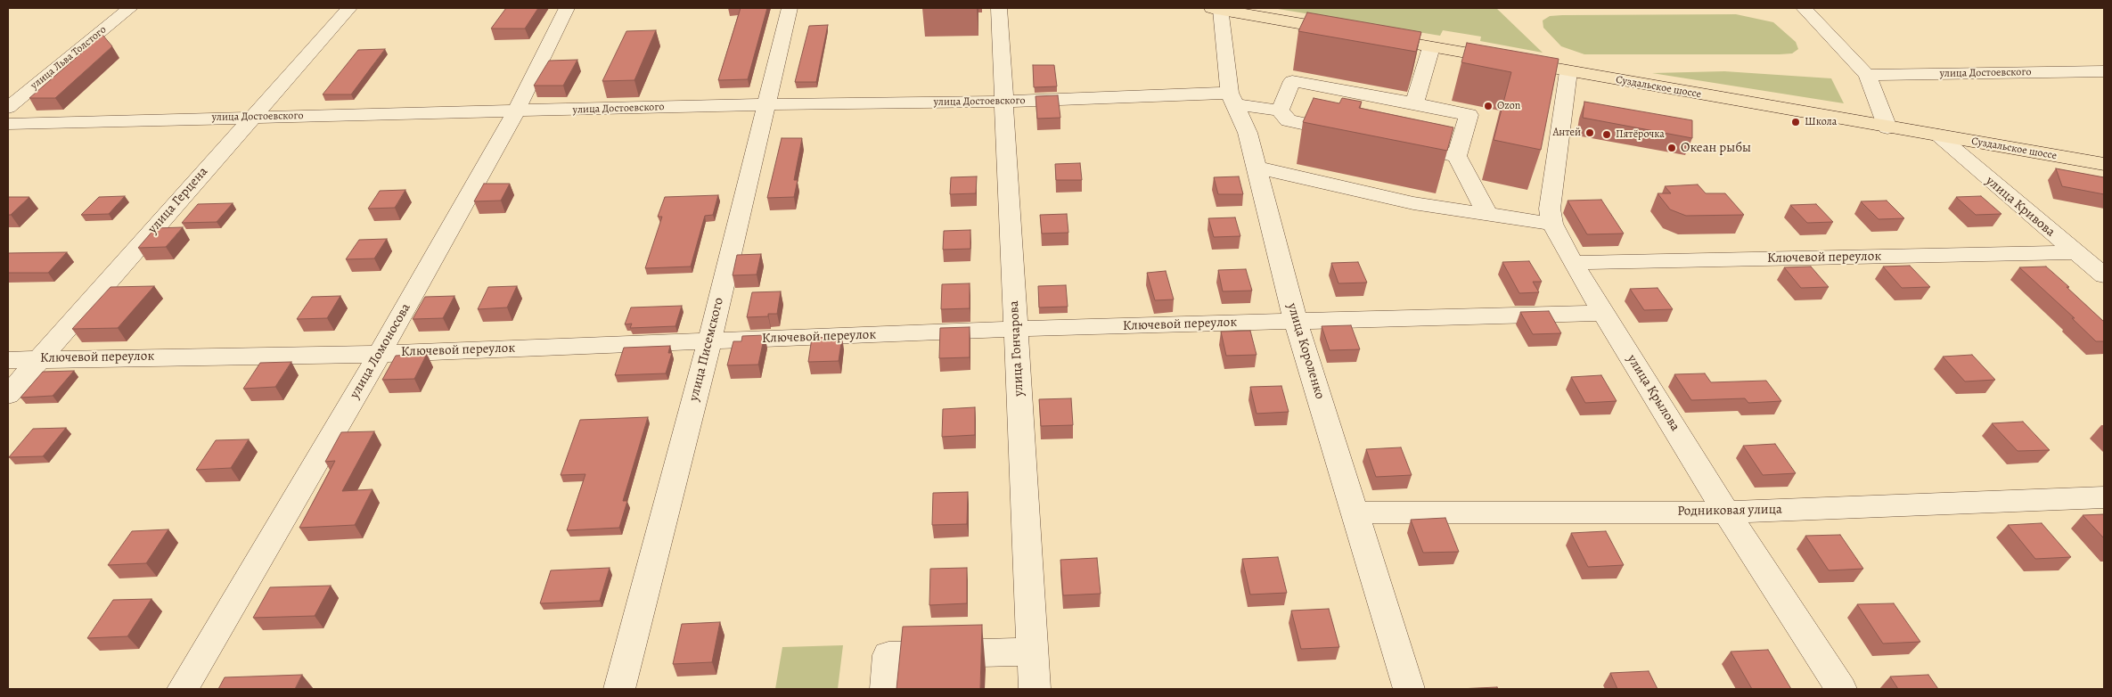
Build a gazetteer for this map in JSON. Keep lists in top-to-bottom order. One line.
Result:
{"streets":{"main road":["Суздальское шоссе"],"street":["улица Льва Толстого","улица Достоевского","улица Герцена","улица Кривова","Ключевой переулок","улица Гончарова","улица Писемского","улица Ломоносова","улица Короленко","улица Крылова","Родниковая улица"]},"crossings":[["улица Достоевского","улица Герцена"],["улица Достоевского","улица Гончарова"],["улица Достоевского","улица Писемского"],["улица Достоевского","улица Ломоносова"],["улица Достоевского","улица Короленко"],["Суздальское шоссе","улица Кривова"],["Суздальское шоссе","улица Короленко"],["Суздальское шоссе","улица Крылова"],["улица Герцена","Ключевой переулок"],["улица Кривова","Ключевой переулок"],["Ключевой переулок","улица Гончарова"],["Ключевой переулок","улица Писемского"],["Ключевой переулок","улица Ломоносова"],["Ключевой переулок","улица Короленко"],["Ключевой переулок","улица Крылова"],["улица Короленко","Родниковая улица"],["улица Крылова","Родниковая улица"]],"places":["Ozon","Школа","Антей","Пятёрочка","Океан рыбы"]}
